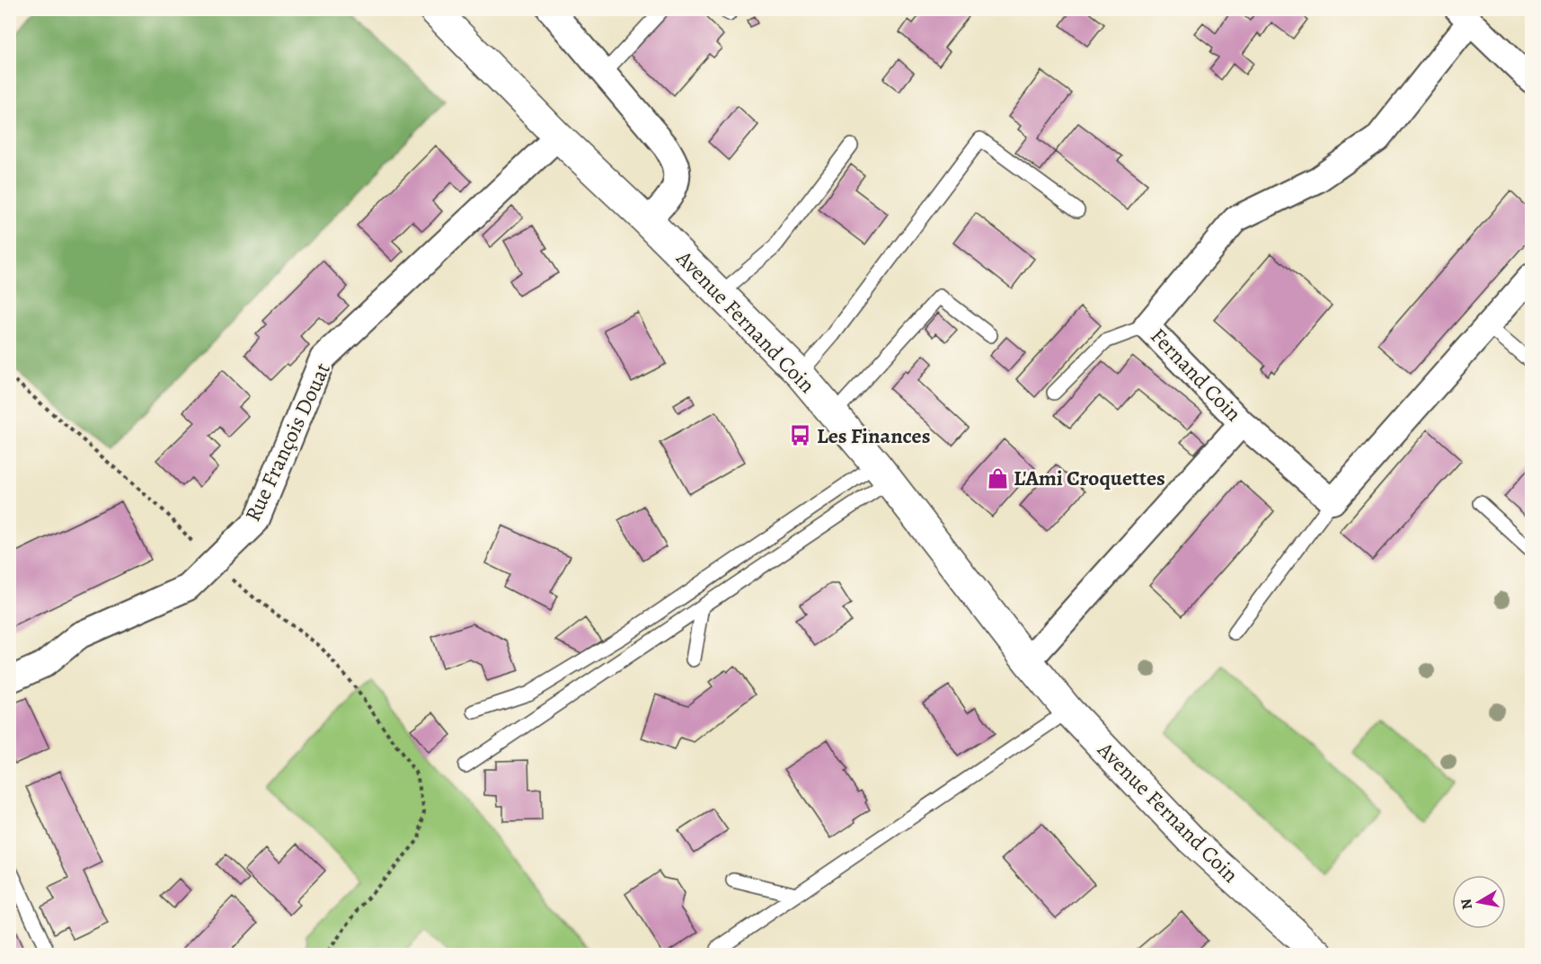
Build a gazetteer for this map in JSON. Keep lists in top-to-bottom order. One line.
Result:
{"streets":{"main road":["Avenue Fernand Coin"],"street":["Fernand Coin","Rue François Douat"]},"crossings":[["Avenue Fernand Coin","Rue François Douat"]],"places":{"bus stop":["Les Finances"],"shop":["L'Ami Croquettes"]},"north":"left"}
